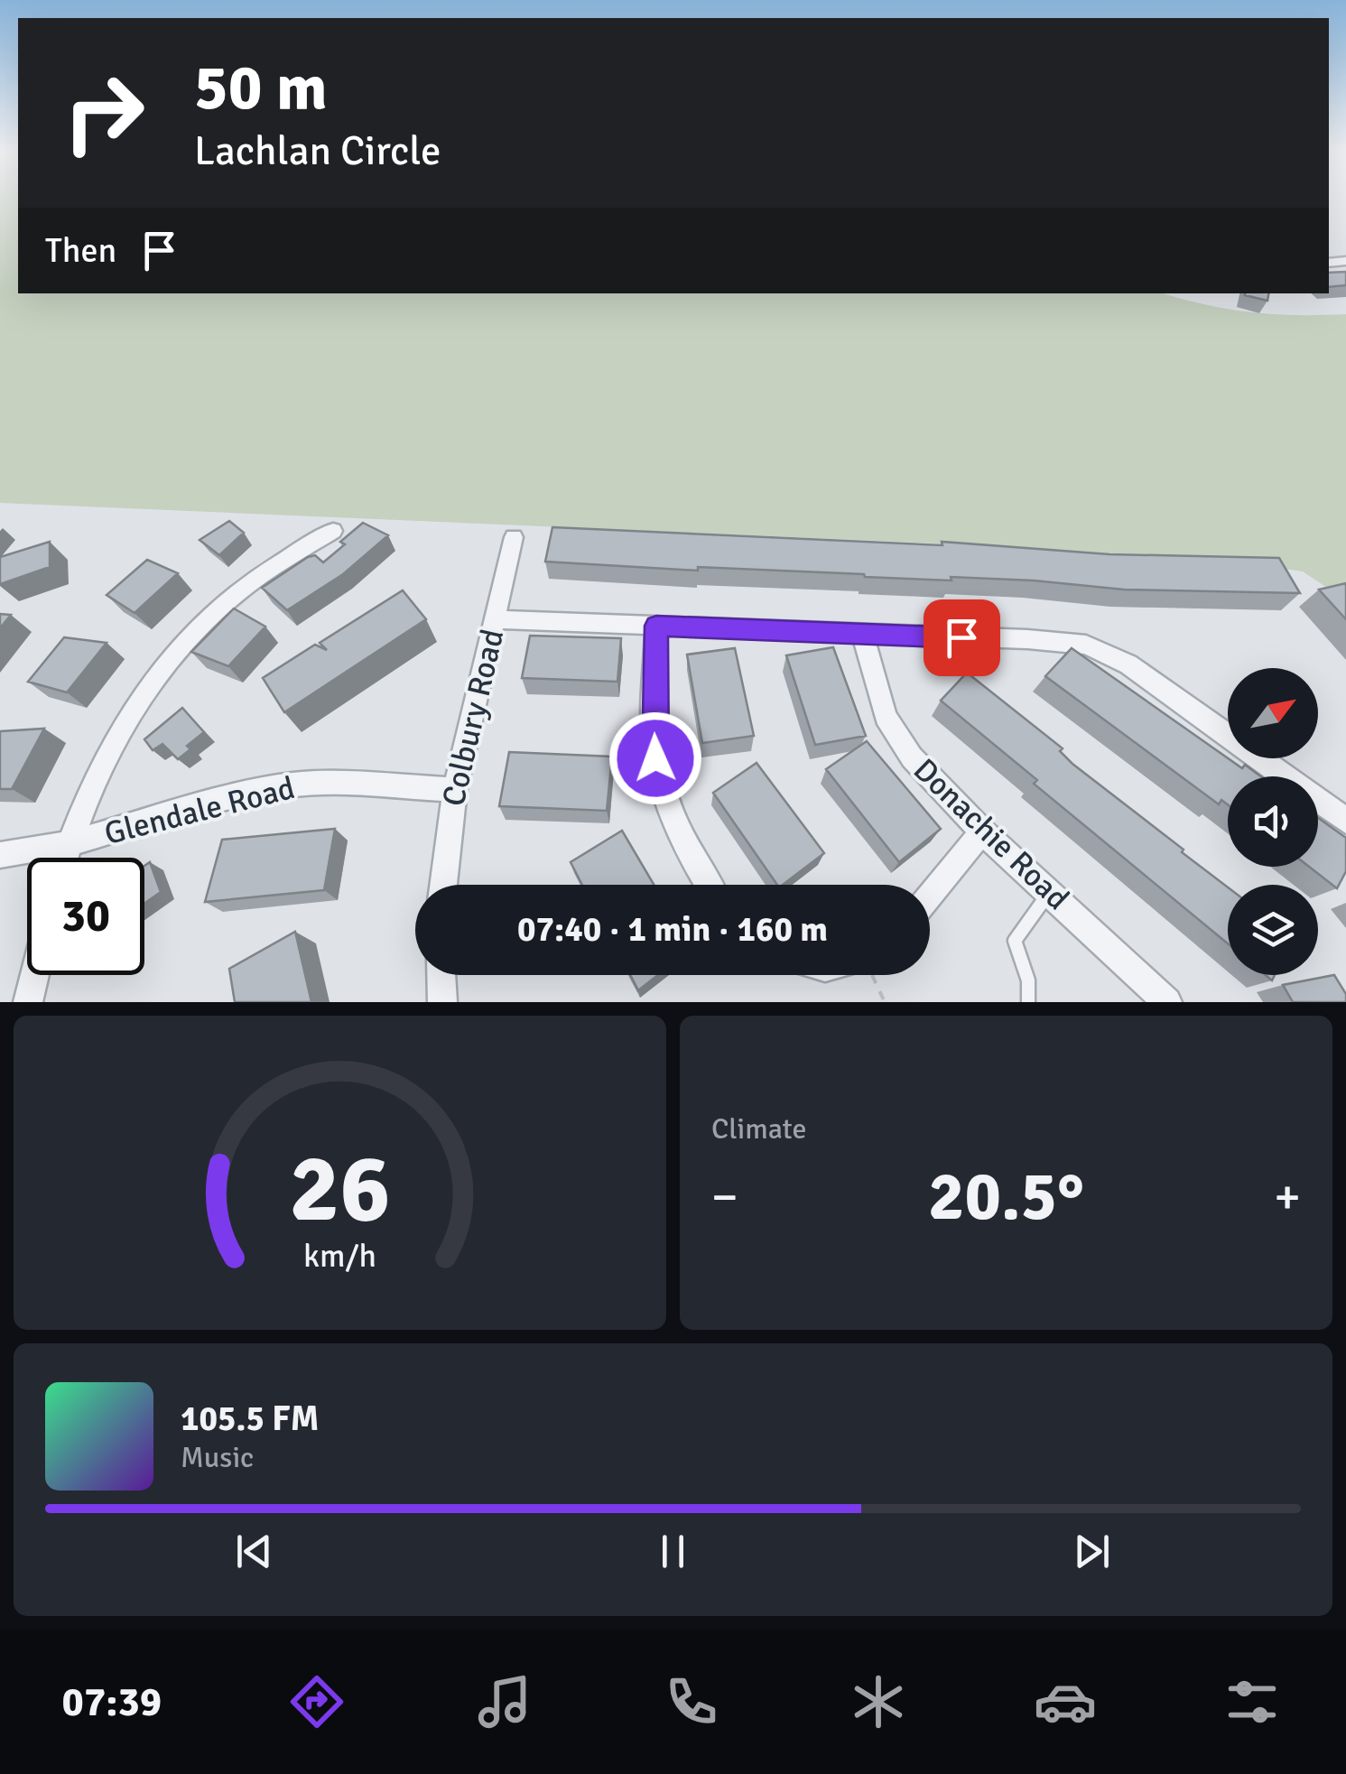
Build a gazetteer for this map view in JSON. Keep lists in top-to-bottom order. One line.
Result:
{"streets":{"street":["Colbury Road","Glendale Road","Donachie Road"]},"crossings":[["Colbury Road","Glendale Road"]],"north":"top right","page":{"turn":["50 m","Lachlan Circle"],"then":"Then","limit":"30","trip":"07:40 · 1 min · 160 m","tile":"Climate","heat":["−","20.5°","+"],"song":["105.5 FM","Music"],"tabs":"07:39","gauge":["26","km/h"]}}
